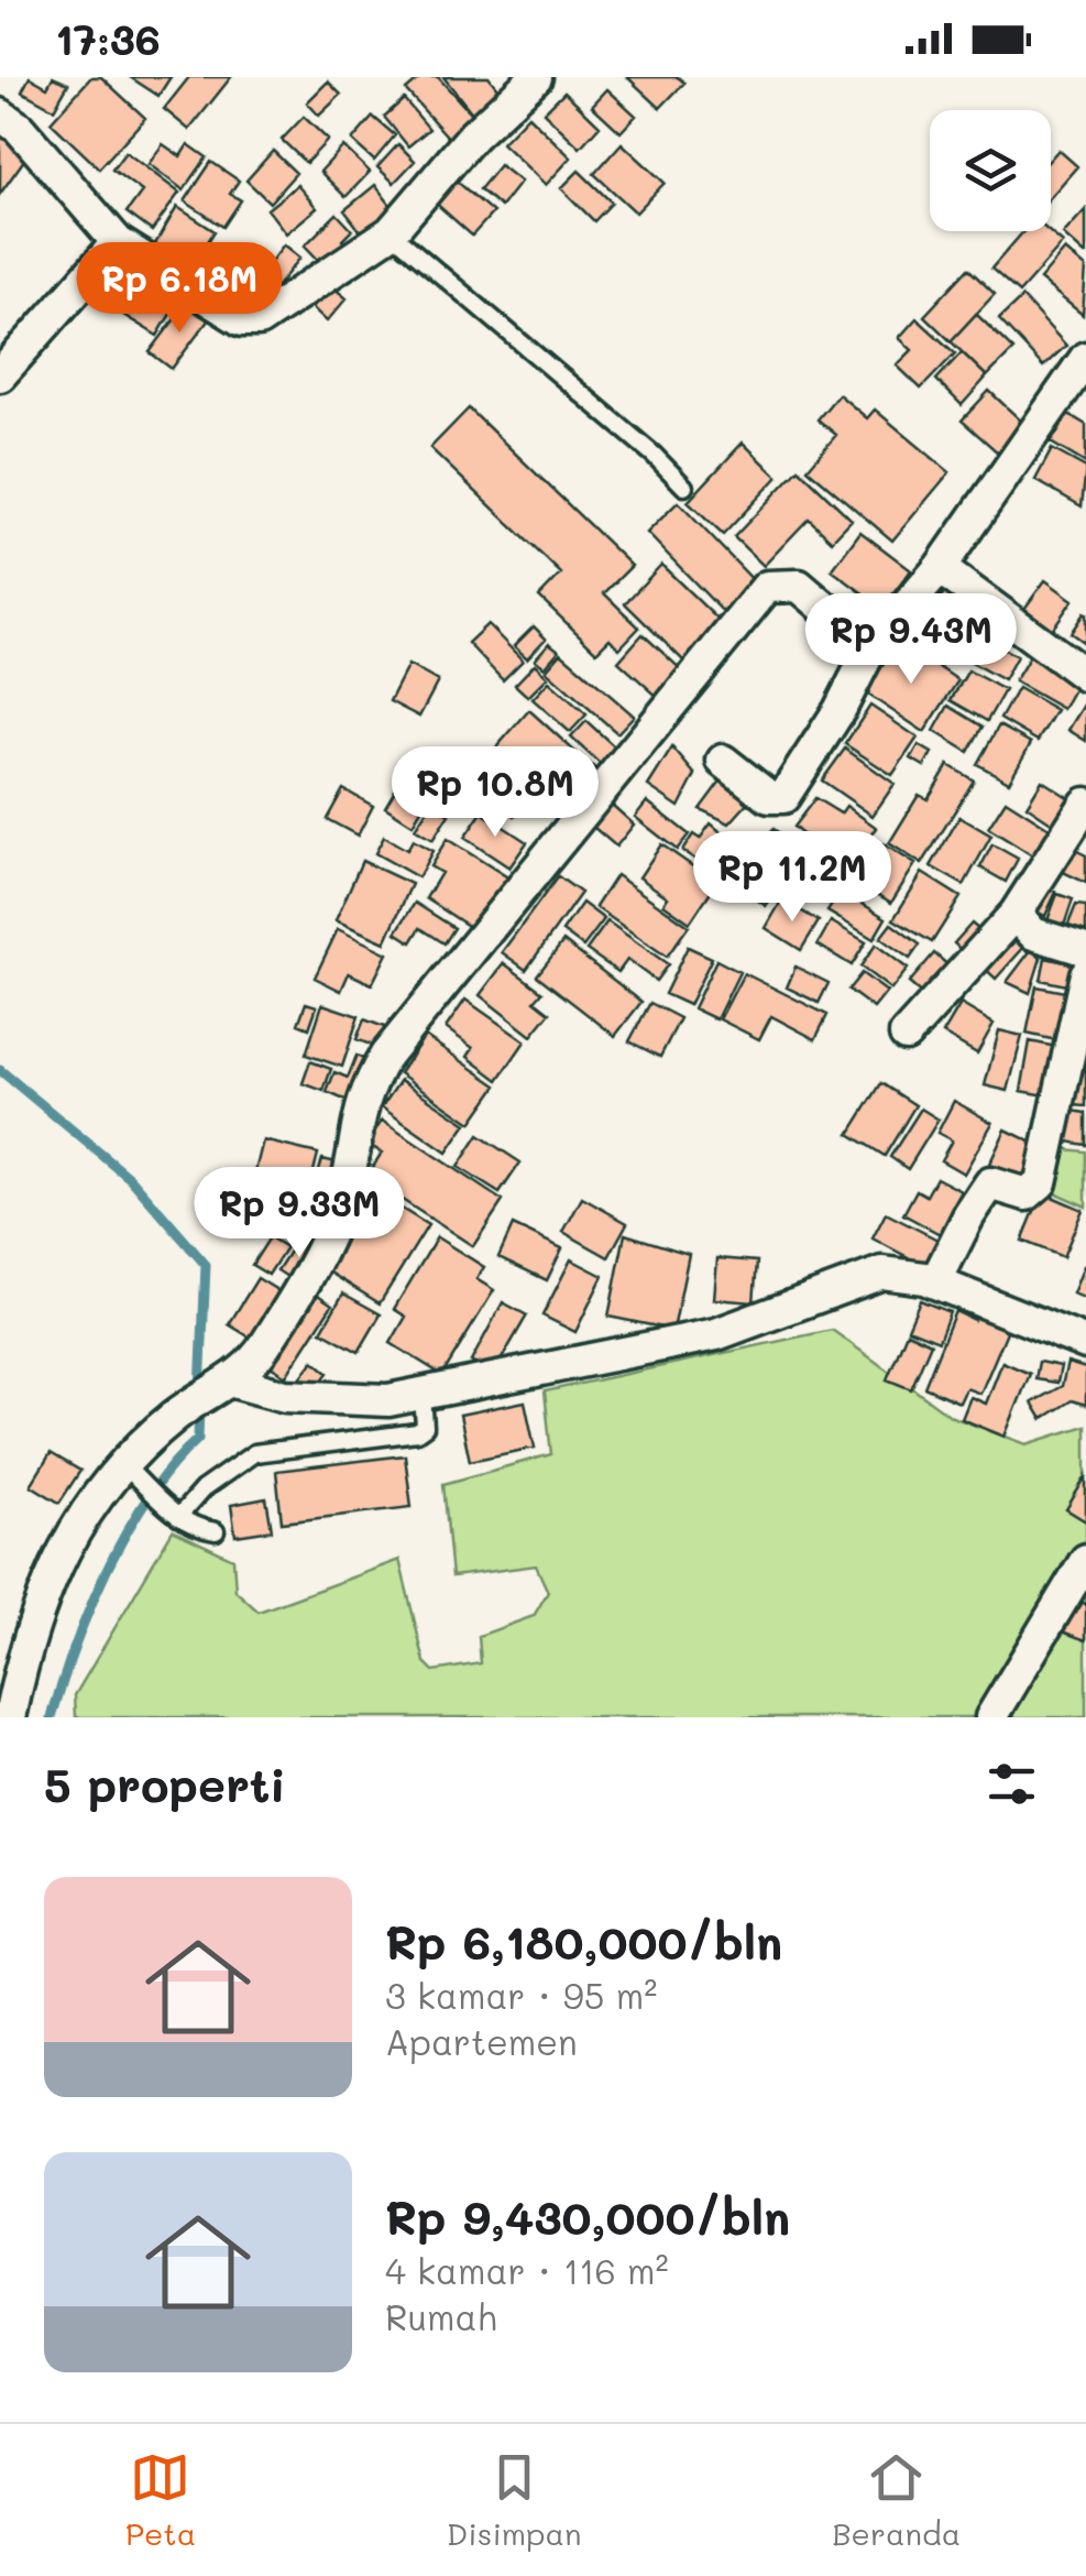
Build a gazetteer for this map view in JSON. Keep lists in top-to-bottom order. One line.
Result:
{"page":{"status":"17:36","price":["Rp 6.18M","Rp 9.43M","Rp 10.8M","Rp 11.2M","Rp 9.33M"],"heading":"5 properti","list":[{"name":"Rp 6,180,000/bln","note":"3 kamar · 95 m² · Apartemen"},{"name":"Rp 9,430,000/bln","note":"4 kamar · 116 m² · Rumah"}],"tabs":["Peta","Disimpan","Beranda"]}}
